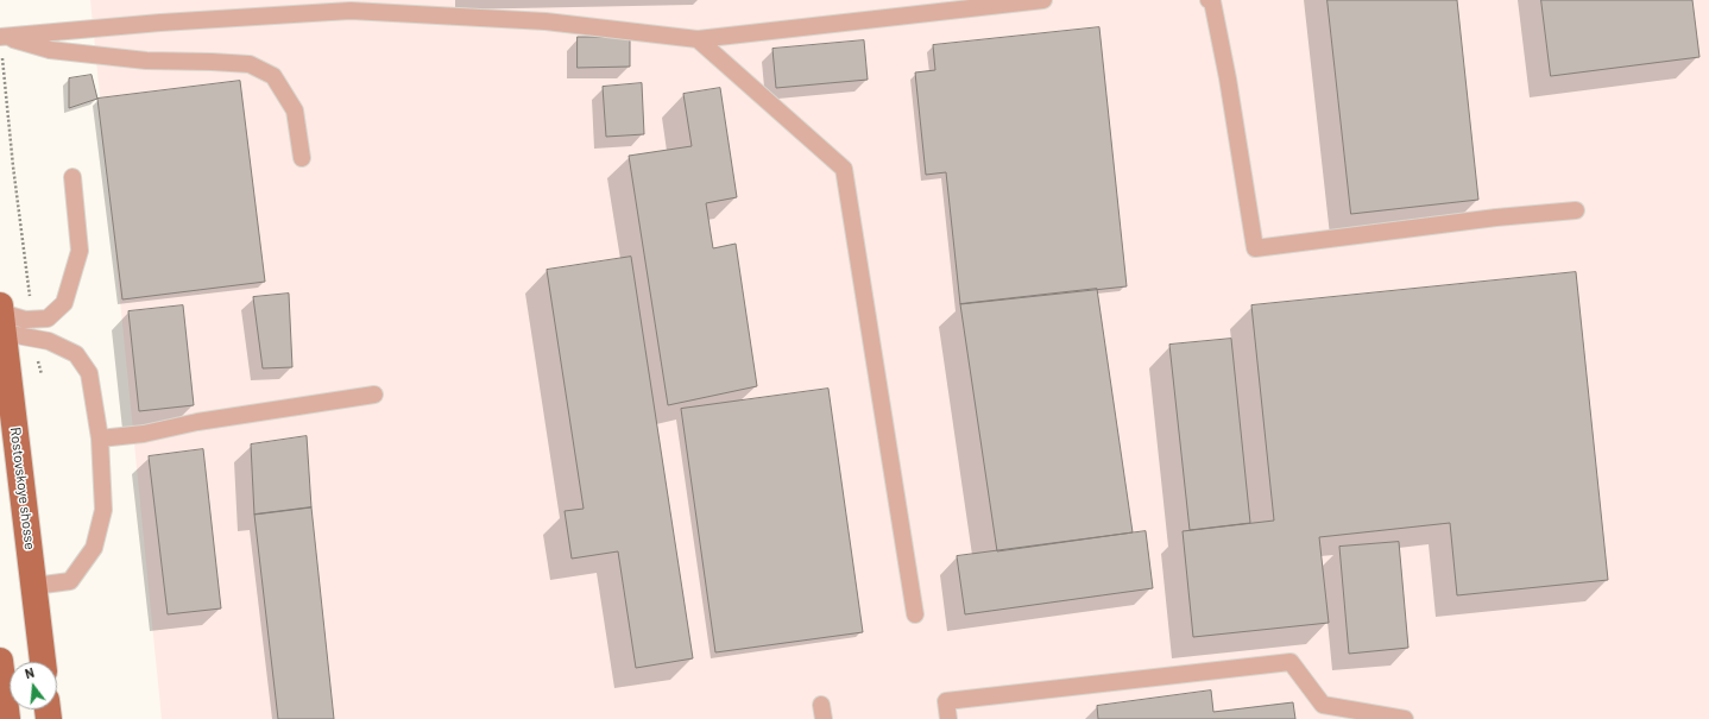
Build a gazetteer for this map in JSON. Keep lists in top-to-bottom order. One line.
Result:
{"streets":{"main road":["Rostovskoye shosse"]},"north":"top"}
